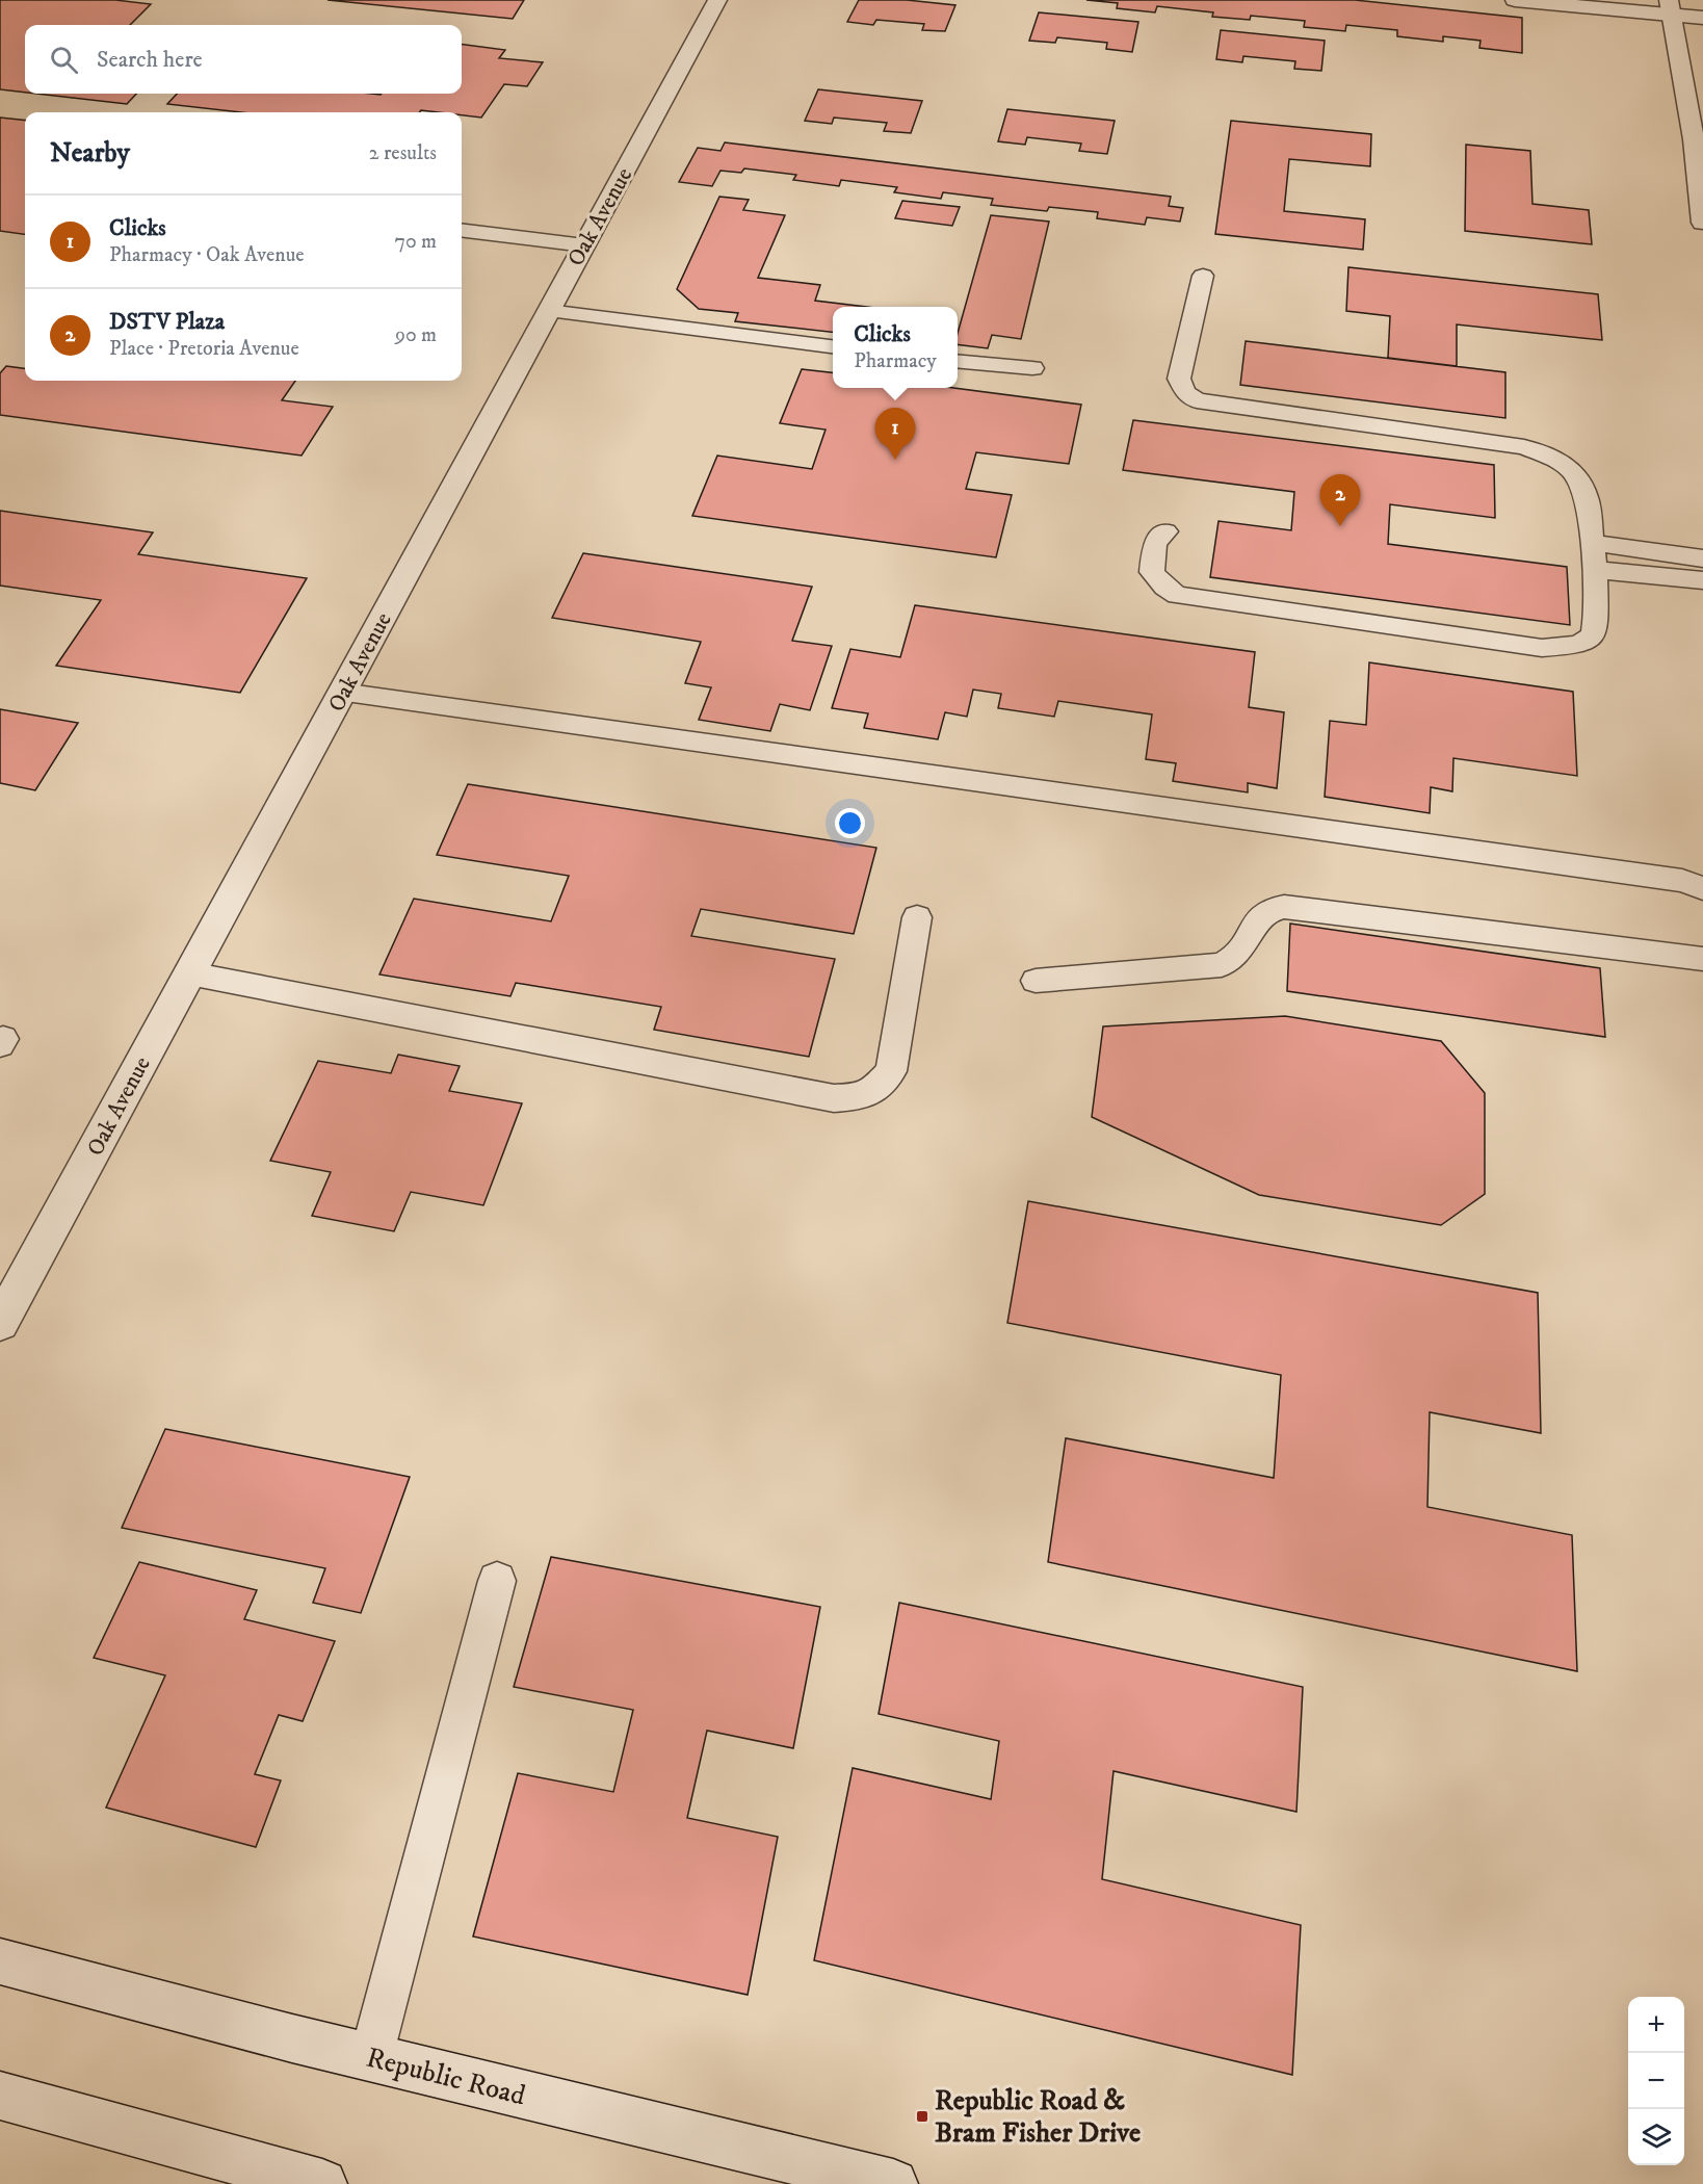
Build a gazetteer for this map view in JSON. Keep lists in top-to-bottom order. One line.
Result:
{"streets":{"street":["Oak Avenue","Republic Road"]},"places":{"transit":["Republic Road & Bram Fisher Drive"]},"page":{"search":"Search here","heading":["Nearby","2 results"],"list":[{"mark":"1","name":"Clicks","note":"Pharmacy · Oak Avenue","value":"70 m"},{"mark":"2","name":"DSTV Plaza","note":"Place · Pretoria Avenue","value":"90 m"}],"popup":["Clicks","Pharmacy"],"pins":["1","2"],"map_buttons":["+","−"]}}
